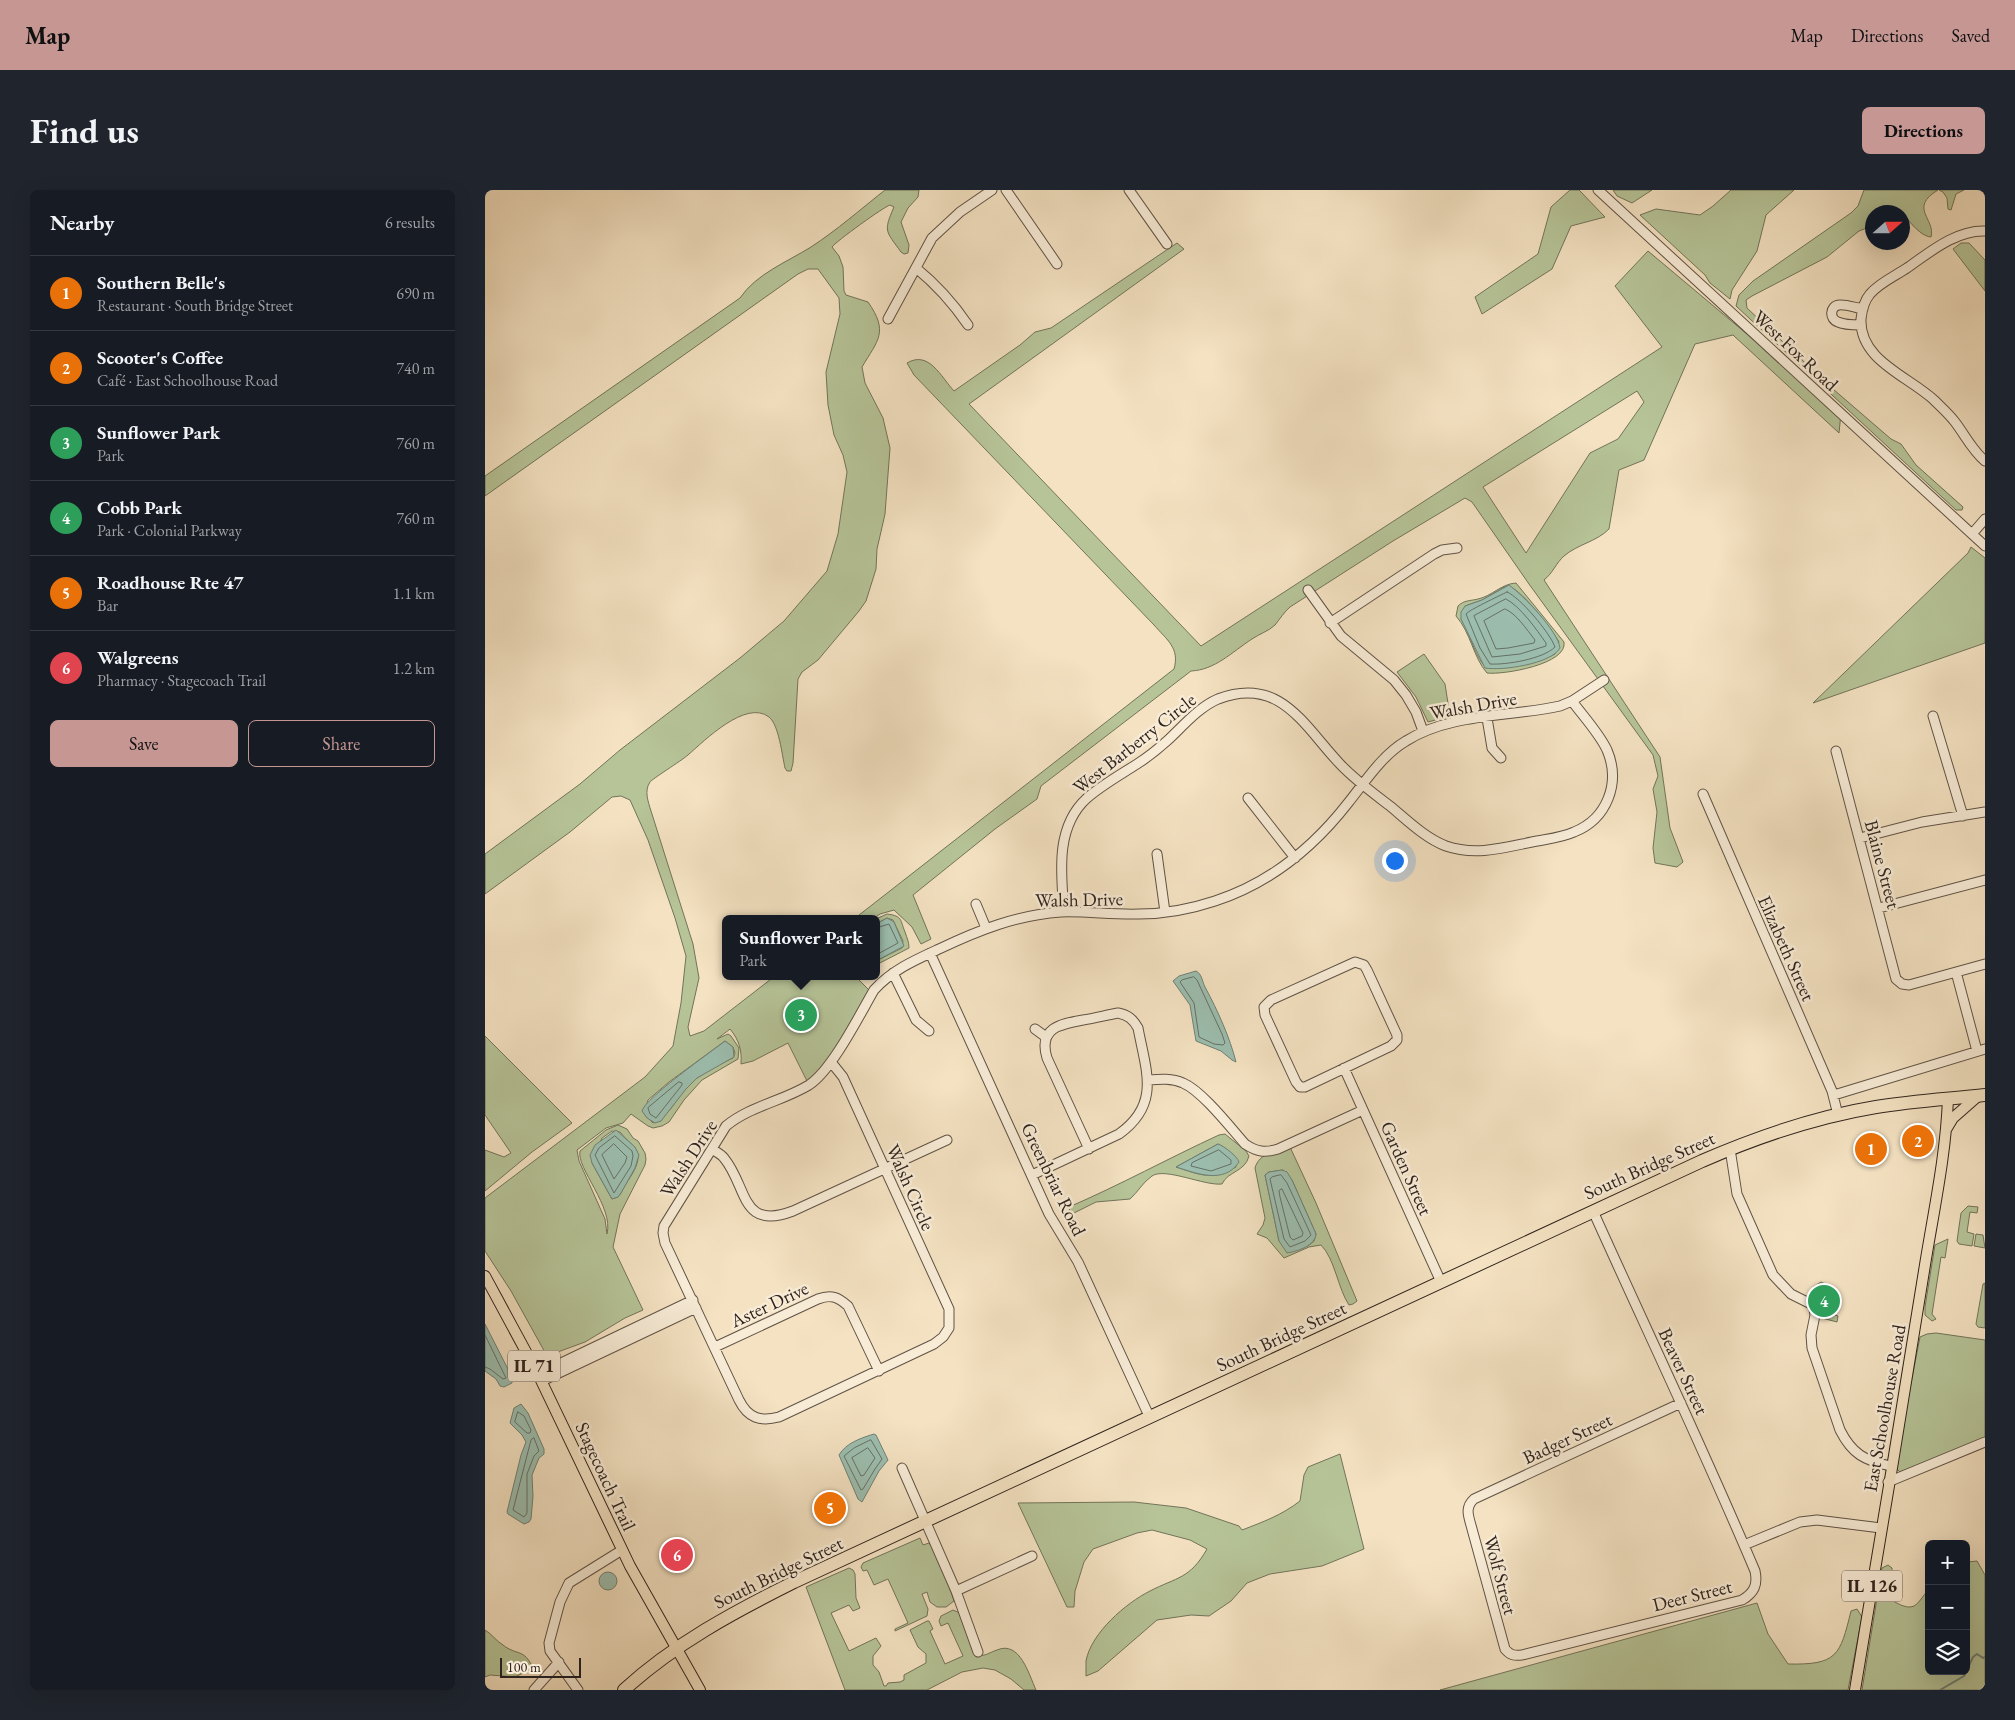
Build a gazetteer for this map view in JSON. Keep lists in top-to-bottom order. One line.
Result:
{"streets":{"highway":["South Bridge Street"],"main road":["IL 71","East Schoolhouse Road","Stagecoach Trail","IL 126"],"street":["West Fox Road","Walsh Drive","West Barberry Circle","Blaine Street","Elizabeth Street","Garden Street","Greenbriar Road","Walsh Circle","Aster Drive","Beaver Street","Badger Street","Wolf Street","Deer Street"]},"crossings":[["Walsh Drive","West Barberry Circle"],["Walsh Drive","Greenbriar Road"],["Walsh Drive","Walsh Circle"],["Elizabeth Street","South Bridge Street"],["South Bridge Street","Garden Street"],["South Bridge Street","Greenbriar Road"],["South Bridge Street","Beaver Street"],["South Bridge Street","East Schoolhouse Road"],["South Bridge Street","Stagecoach Trail"],["Walsh Circle","Aster Drive"],["Beaver Street","Badger Street"],["Beaver Street","Deer Street"],["Badger Street","Wolf Street"],["Wolf Street","Deer Street"]],"scale_bar":"100 m","north":"right","page":{"header":"Map","nav":["Map","Directions","Saved"],"buttons":["Directions",["Save","Share"]],"title":"Find us","heading":["Nearby","6 results"],"list":[{"mark":"1","name":"Southern Belle's","note":"Restaurant · South Bridge Street","value":"690 m"},{"mark":"2","name":"Scooter's Coffee","note":"Café · East Schoolhouse Road","value":"740 m"},{"mark":"3","name":"Sunflower Park","note":"Park","value":"760 m"},{"mark":"4","name":"Cobb Park","note":"Park · Colonial Parkway","value":"760 m"},{"mark":"5","name":"Roadhouse Rte 47","note":"Bar","value":"1.1 km"},{"mark":"6","name":"Walgreens","note":"Pharmacy · Stagecoach Trail","value":"1.2 km"}],"popup":["Sunflower Park","Park"],"pins":["3","2","1","4","5","6"],"map_buttons":["+","−"],"scale":"100 m"}}
